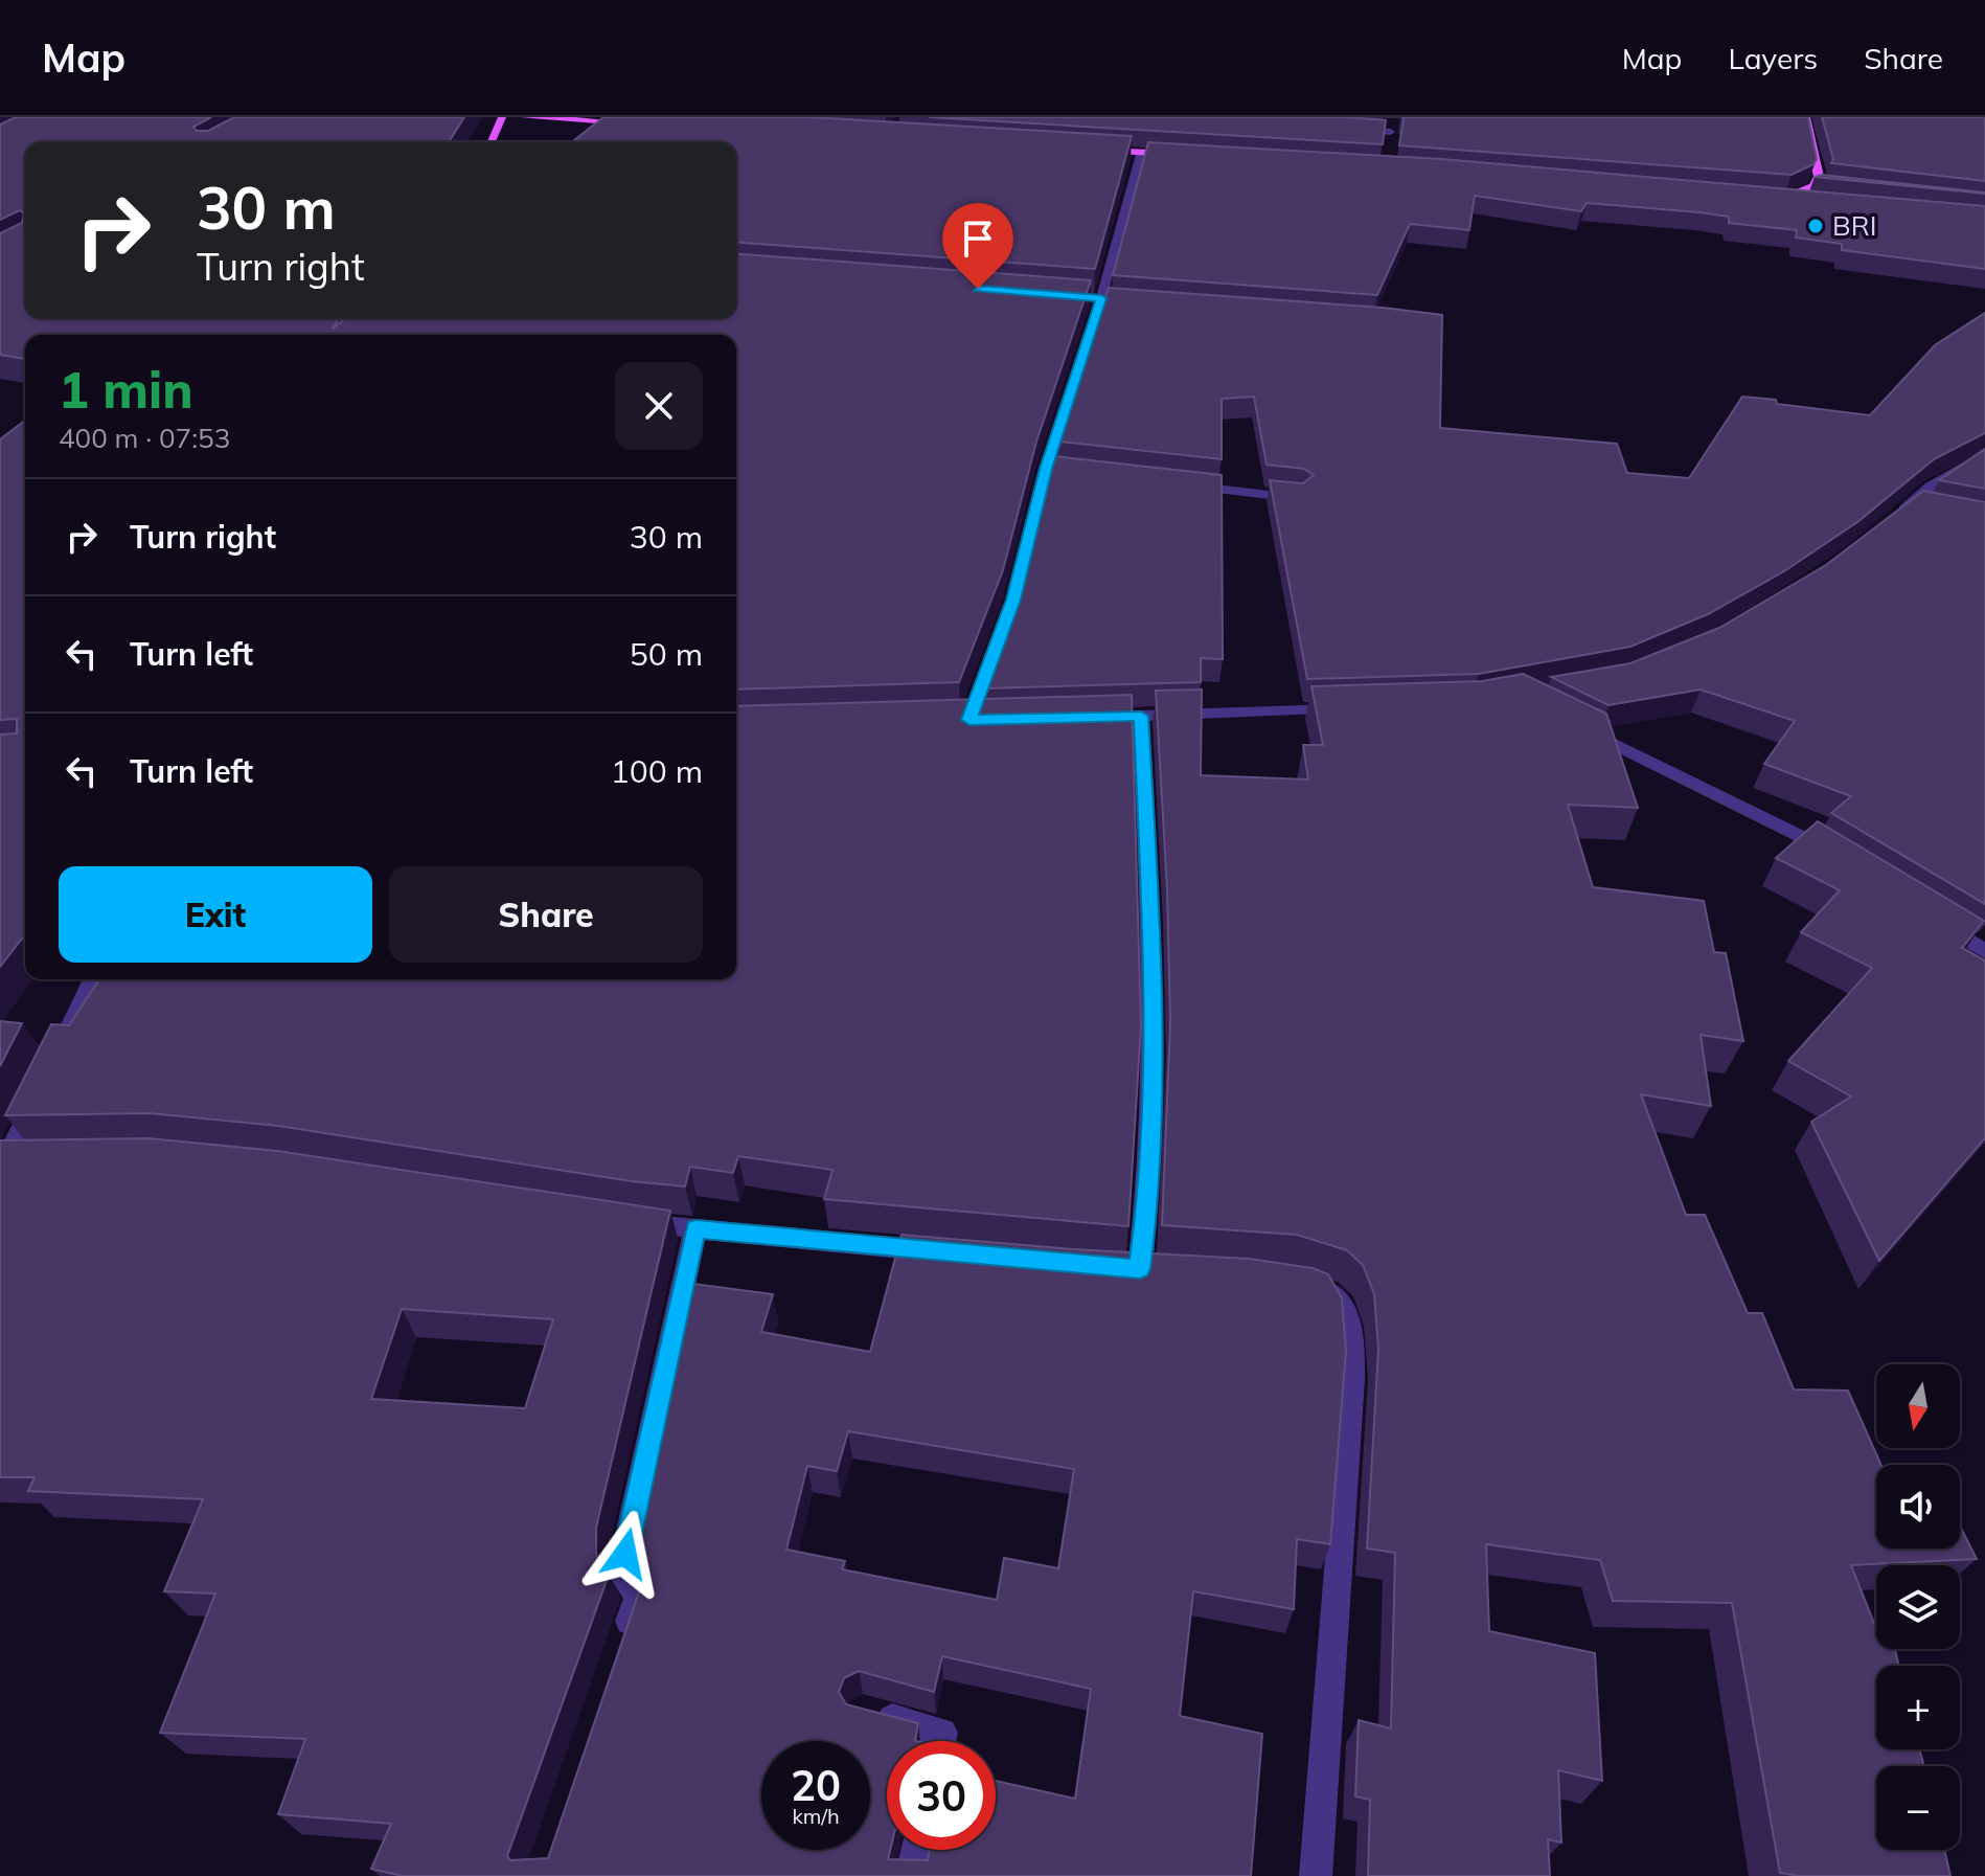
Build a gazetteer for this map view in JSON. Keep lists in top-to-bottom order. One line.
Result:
{"places":["BRI"],"north":"bottom","page":{"header":"Map","nav":["Map","Layers","Share"],"turn":["30 m","Turn right"],"heading":["1 min","400 m · 07:53"],"list":[{"name":"Turn right","value":"30 m"},{"name":"Turn left","value":"50 m"},{"name":"Turn left","value":"100 m"}],"buttons":["Exit","Share"],"map_buttons":["+","−"],"speed":"20 km/h","limit":"30"}}
